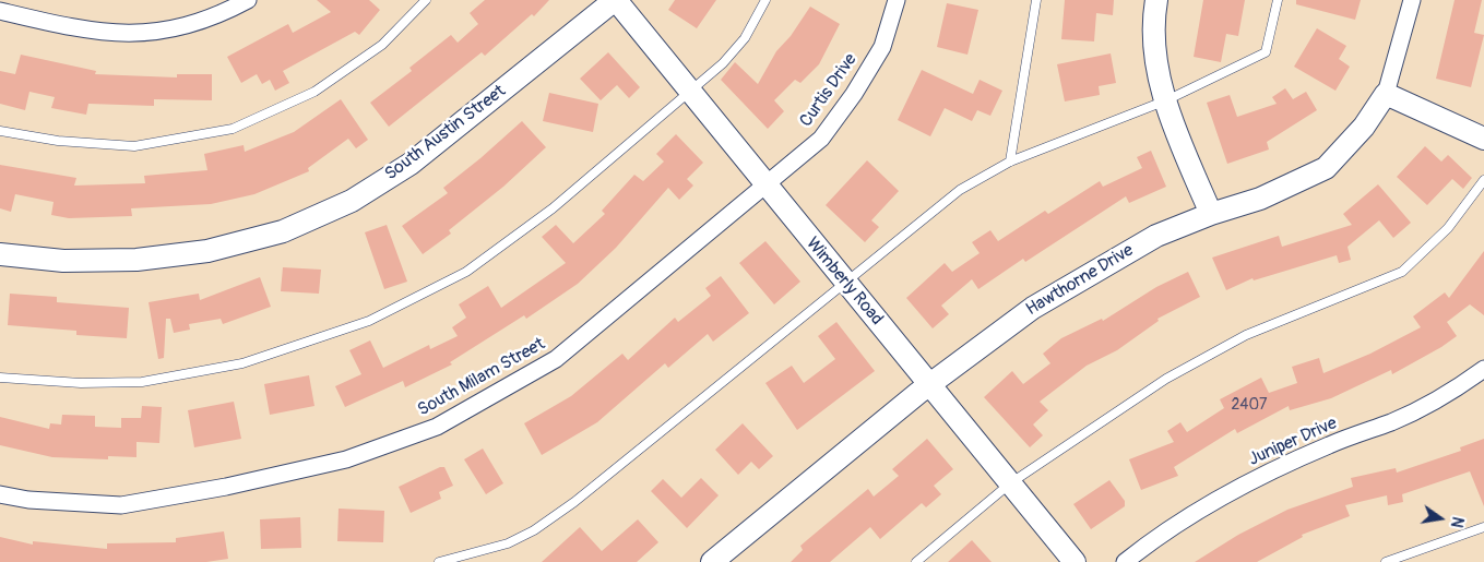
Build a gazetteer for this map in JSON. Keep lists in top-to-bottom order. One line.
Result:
{"streets":{"main road":["South Austin Street","Hawthorne Drive","Wimberly Road"],"street":["Curtis Drive","South Milam Street","Juniper Drive"]},"crossings":[["Curtis Drive","Wimberly Road"],["Curtis Drive","South Milam Street"],["South Austin Street","Wimberly Road"],["Hawthorne Drive","Wimberly Road"],["Wimberly Road","South Milam Street"]],"house_numbers":["2407"],"north":"right"}
